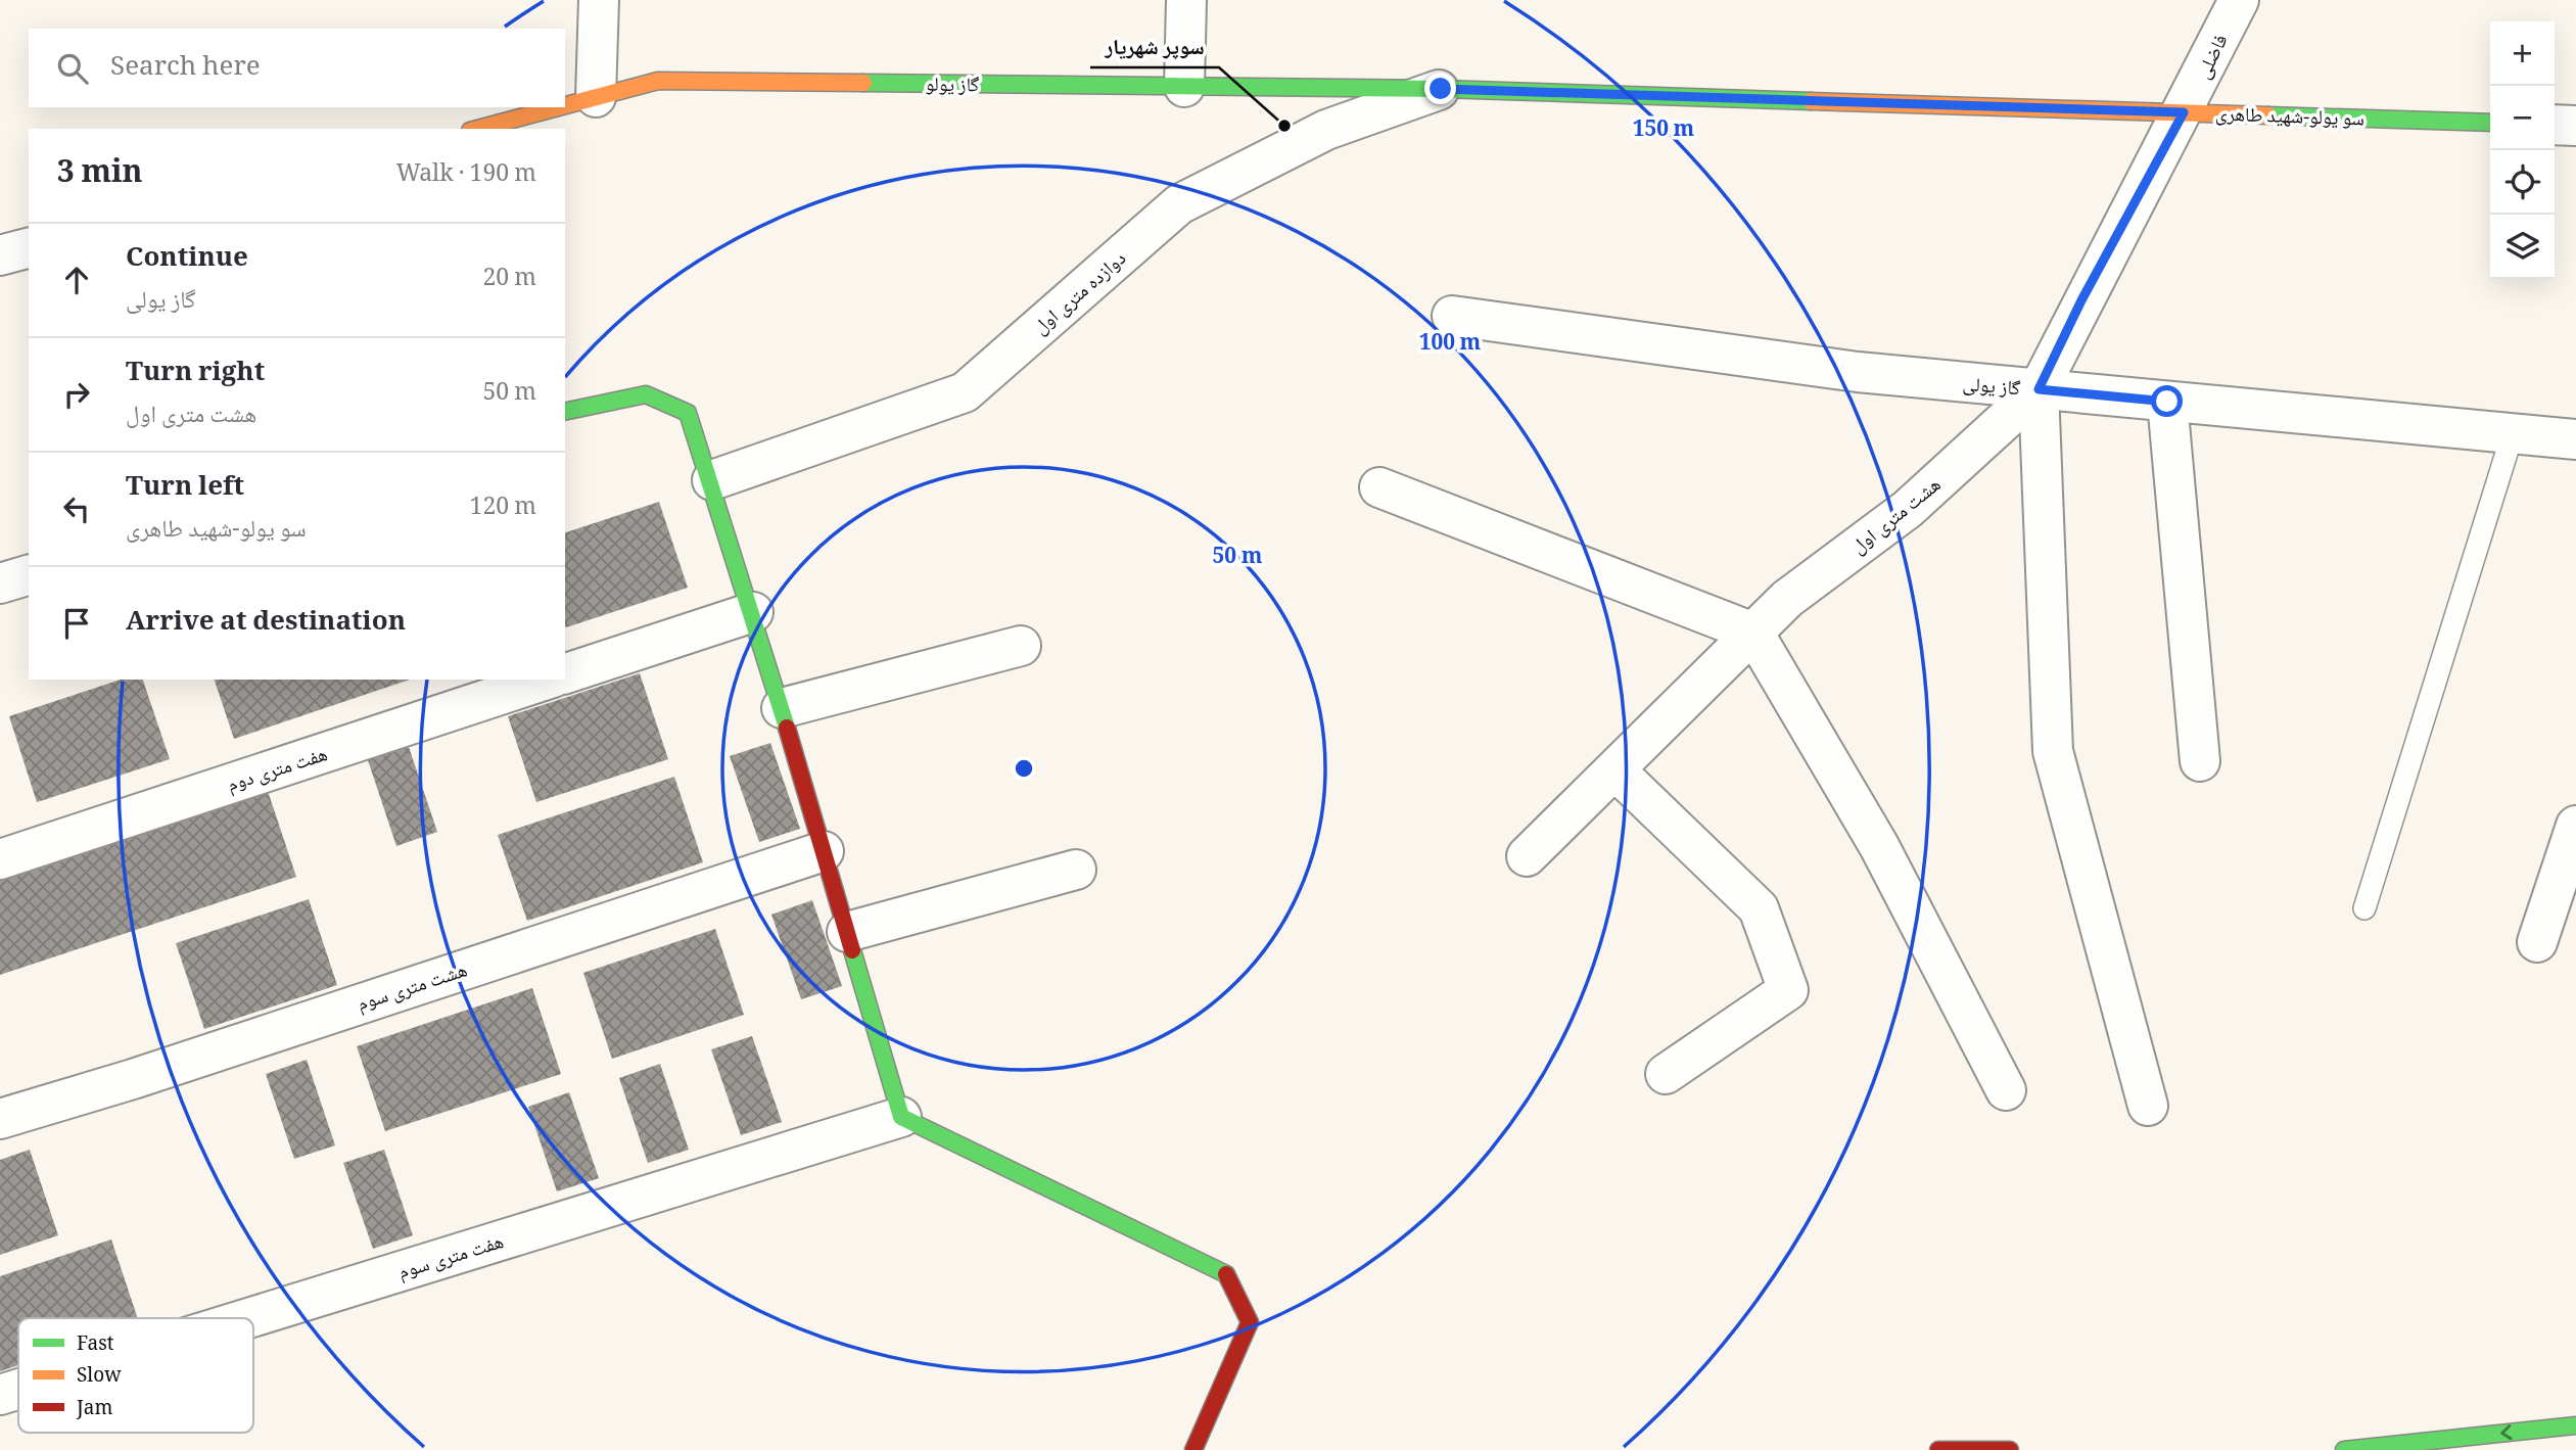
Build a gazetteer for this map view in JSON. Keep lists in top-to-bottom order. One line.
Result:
{"streets":{"main road":["گاز یولو","سو یولو-شهید طاهری"],"street":["فاضلی","دوازده متری اول","گاز یولی","هشت متری اول","هفت متری دوم","هشت متری سوم","هفت متری سوم"]},"crossings":[["فاضلی","سو یولو-شهید طاهری"],["فاضلی","هشت متری اول"],["گاز یولو","سو یولو-شهید طاهری"],["گاز یولو","دوازده متری اول"],["سو یولو-شهید طاهری","دوازده متری اول"],["سو یولو-شهید طاهری","هشت متری اول"],["گاز یولی","هشت متری اول"]],"places":["سوپر شهریار"],"legend":["Fast","Slow","Jam"],"page":{"map_buttons":["+","−"],"search":"Search here","heading":["3 min","Walk · 190 m"],"list":[["Continue","گاز یولی","20 m"],["Turn right","هشت متری اول","50 m"],["Turn left","سو یولو-شهید طاهری","120 m"],"Arrive at destination"]},"rings":["150 m","100 m","50 m"]}
